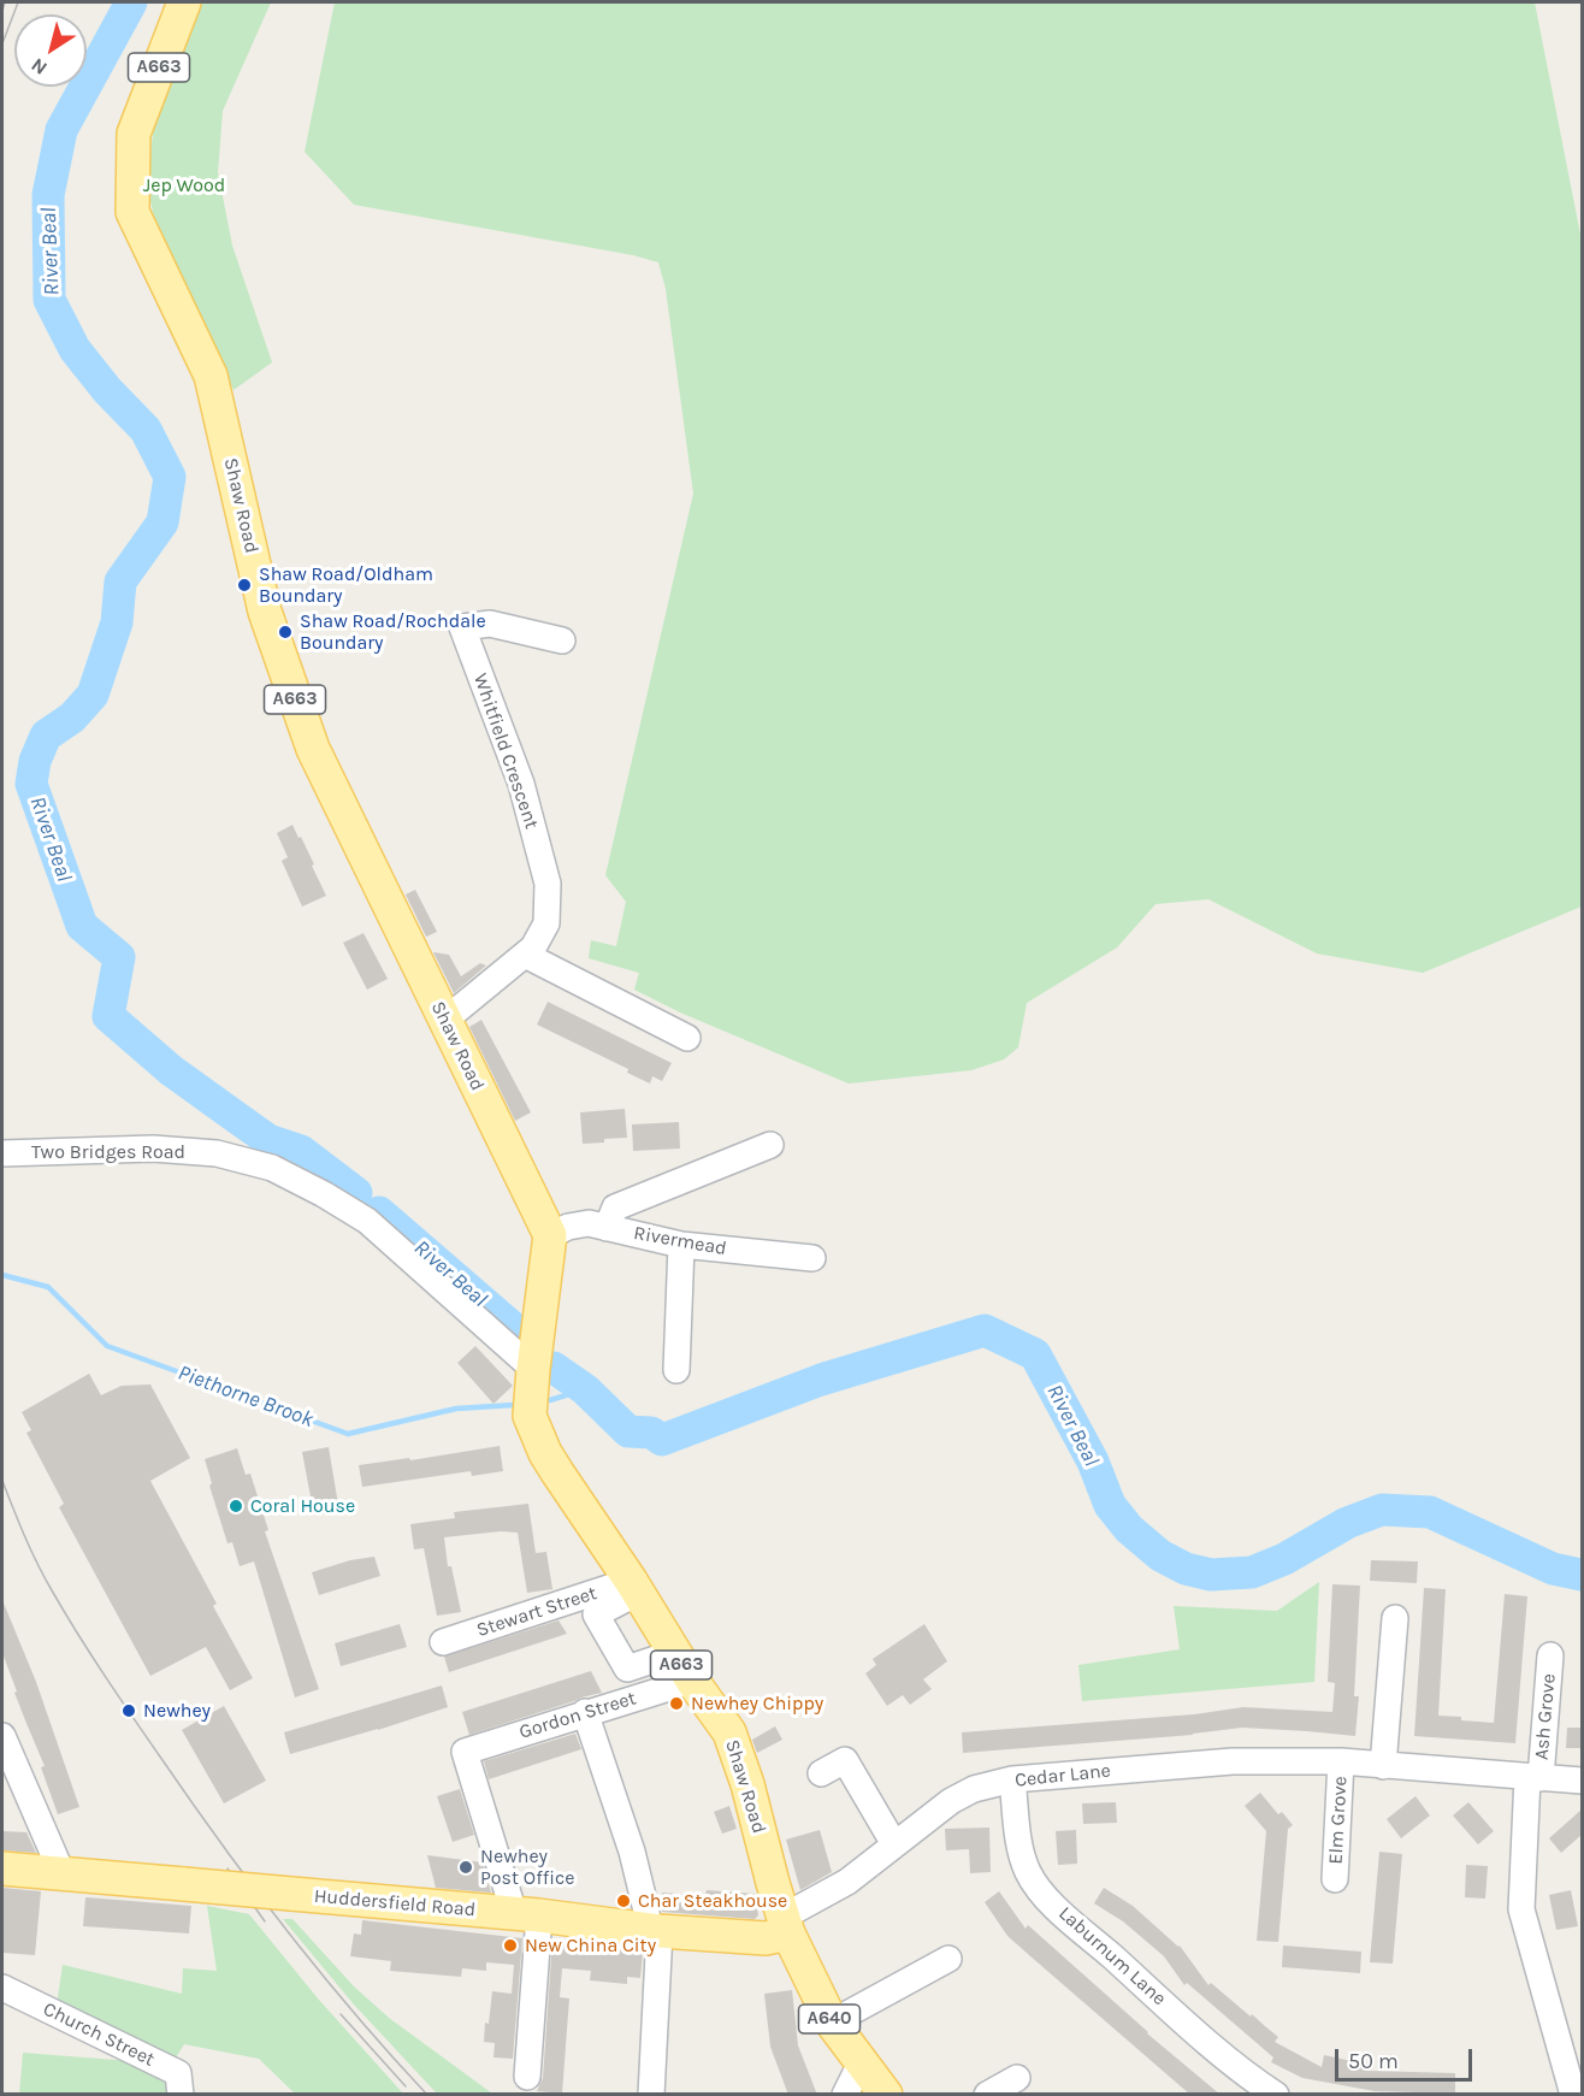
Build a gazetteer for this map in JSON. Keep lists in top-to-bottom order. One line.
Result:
{"streets":{"main road":["A663","Shaw Road","Huddersfield Road","A640"],"street":["Whitfield Crescent","Two Bridges Road","Rivermead","Stewart Street","Gordon Street","Ash Grove","Cedar Lane","Elm Grove","Laburnum Lane","Church Street"]},"crossings":[["Shaw Road","Whitfield Crescent"],["Shaw Road","Two Bridges Road"],["Shaw Road","Rivermead"],["Shaw Road","Stewart Street"],["Shaw Road","Gordon Street"],["Shaw Road","Cedar Lane"],["Shaw Road","Huddersfield Road"],["Shaw Road","A640"],["Gordon Street","Huddersfield Road"],["Ash Grove","Cedar Lane"],["Cedar Lane","Elm Grove"],["Cedar Lane","Huddersfield Road"],["Cedar Lane","Laburnum Lane"],["Cedar Lane","A640"],["Huddersfield Road","A640"]],"water":["River Beal","Piethorne Brook"],"parks":["Jep Wood"],"places":["Shaw Road/Oldham Boundary","Shaw Road/Rochdale Boundary","Coral House","Newhey Chippy","Newhey","Newhey Post Office","Char Steakhouse","New China City"],"scale_bar":"50 m","north":"bottom left"}
